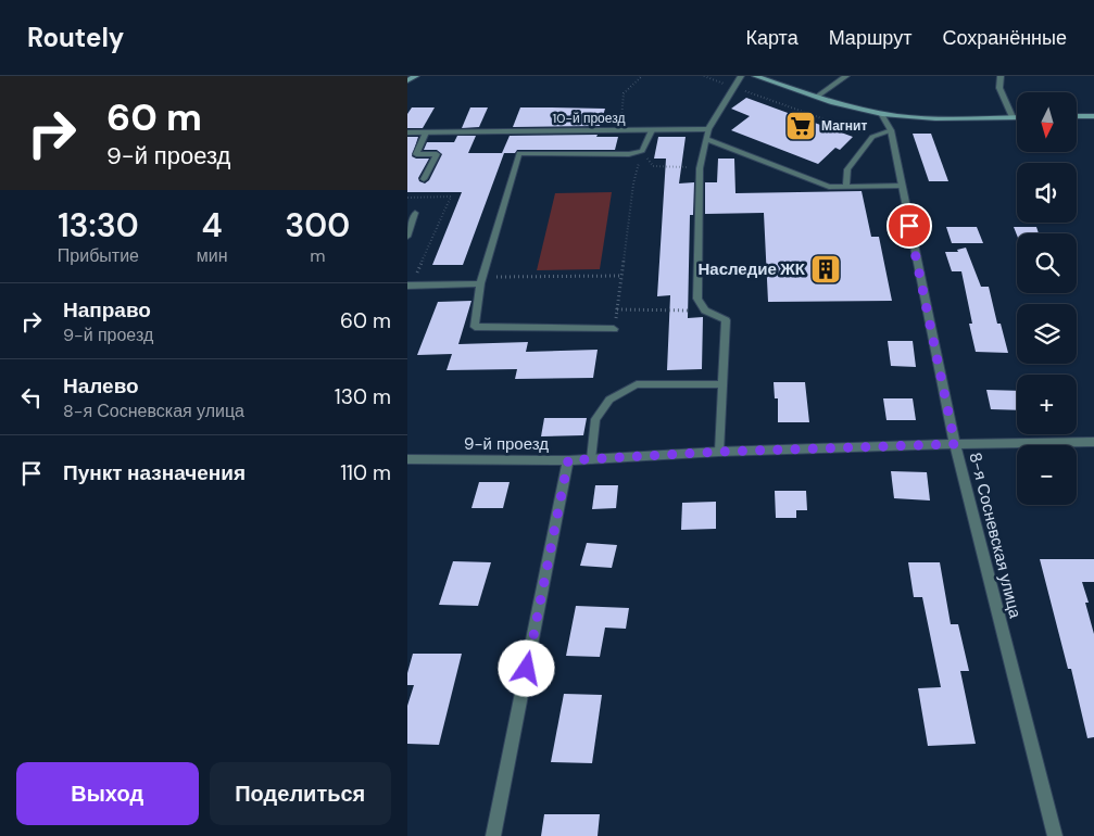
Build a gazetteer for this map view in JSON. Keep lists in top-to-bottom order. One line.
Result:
{"streets":{"street":["10-й проезд","9-й проезд","8-я Сосневская улица"]},"crossings":[["9-й проезд","8-я Сосневская улица"]],"places":{"supermarket":["Магнит"],"building":["Наследие ЖК"]},"north":"bottom","page":{"header":"Routely","nav":["Карта","Маршрут","Сохранённые"],"turn":["60 m","9-й проезд"],"map_buttons":["+","−"],"eta":["13:30","Прибытие","4","мин","300","m"],"list":[{"name":"Направо","note":"9-й проезд","value":"60 m"},{"name":"Налево","note":"8-я Сосневская улица","value":"130 m"},{"name":"Пункт назначения","value":"110 m"}],"buttons":["Выход","Поделиться"]}}
